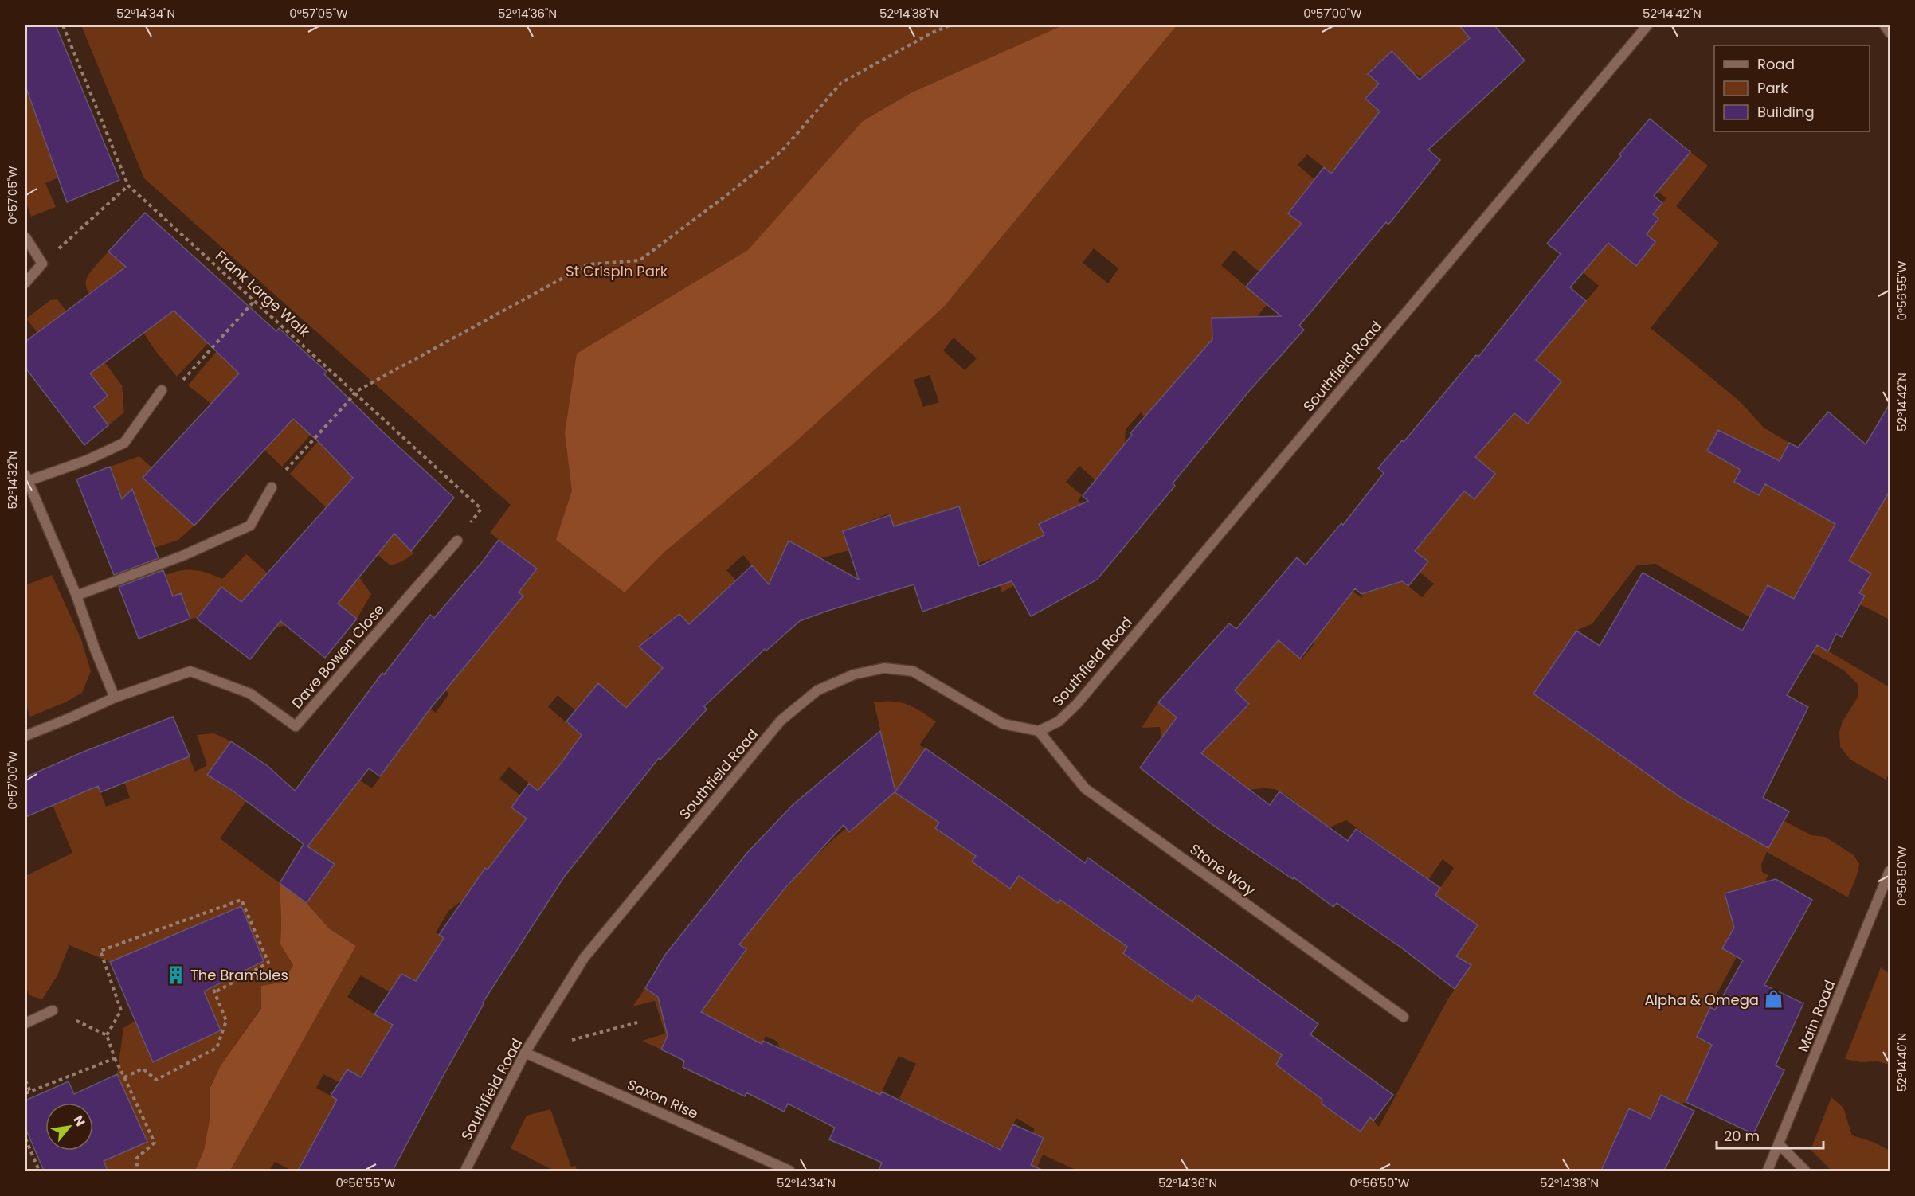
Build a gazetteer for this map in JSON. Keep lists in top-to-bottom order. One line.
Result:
{"streets":{"street":["Southfield Road","Dave Bowen Close","Stone Way","Main Road","Saxon Rise"],"path":["Frank Large Walk"]},"crossings":[["Frank Large Walk","Dave Bowen Close"],["Southfield Road","Stone Way"],["Southfield Road","Saxon Rise"]],"parks":["St Crispin Park"],"places":{"building":["The Brambles"],"shop":["Alpha & Omega"]},"legend":["Road","Park","Building"],"scale_bar":"20 m","north":"top right","coordinates":["52°14'34\"N","0°57'05\"W","52°14'36\"N","52°14'38\"N","0°57'00\"W","52°14'42\"N","0°56'55\"W","52°14'32\"N","0°56'50\"W","52°14'40\"N"]}
